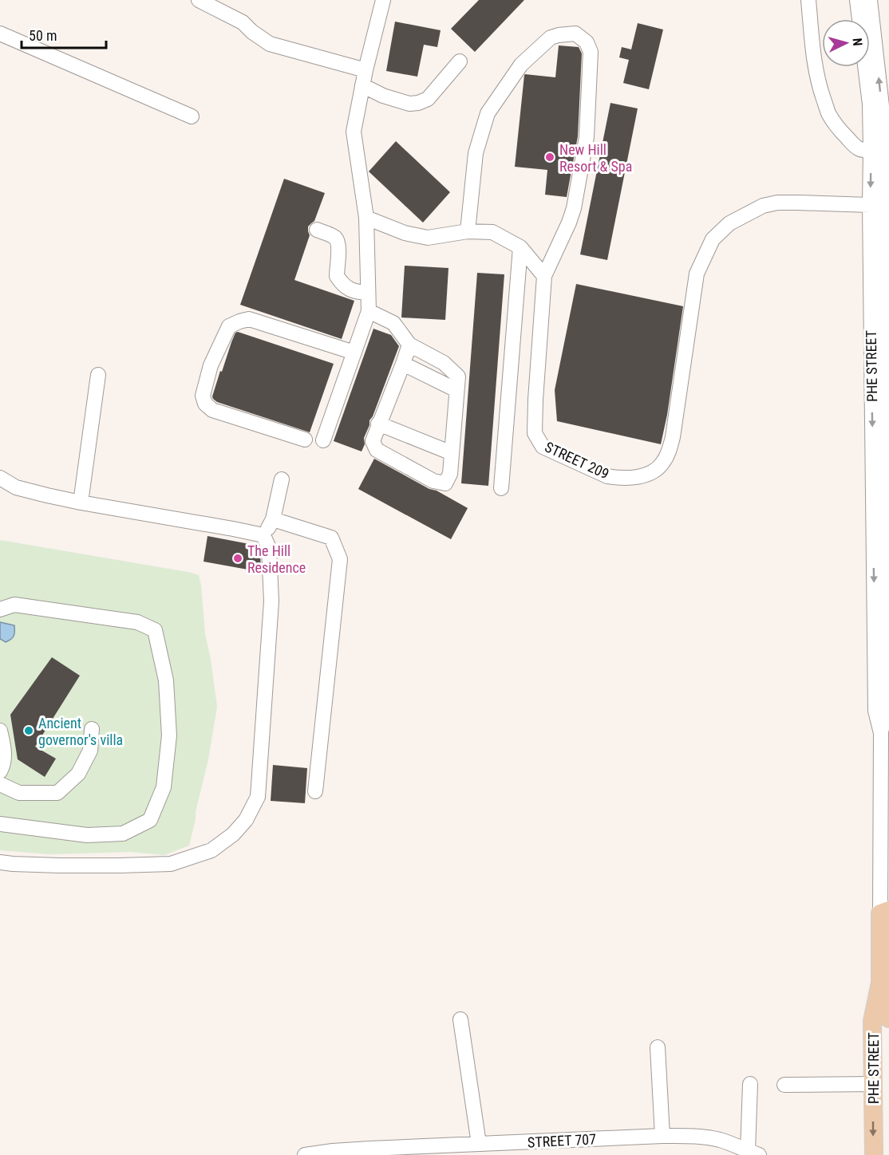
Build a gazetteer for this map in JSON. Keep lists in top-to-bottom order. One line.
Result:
{"streets":{"main road":["PHE STREET"],"street":["STREET 209","STREET 707"]},"crossings":[["PHE STREET","STREET 209"]],"places":["New Hill Resort & Spa","The Hill Residence","Ancient governor's villa"],"scale_bar":"50 m","north":"right"}
